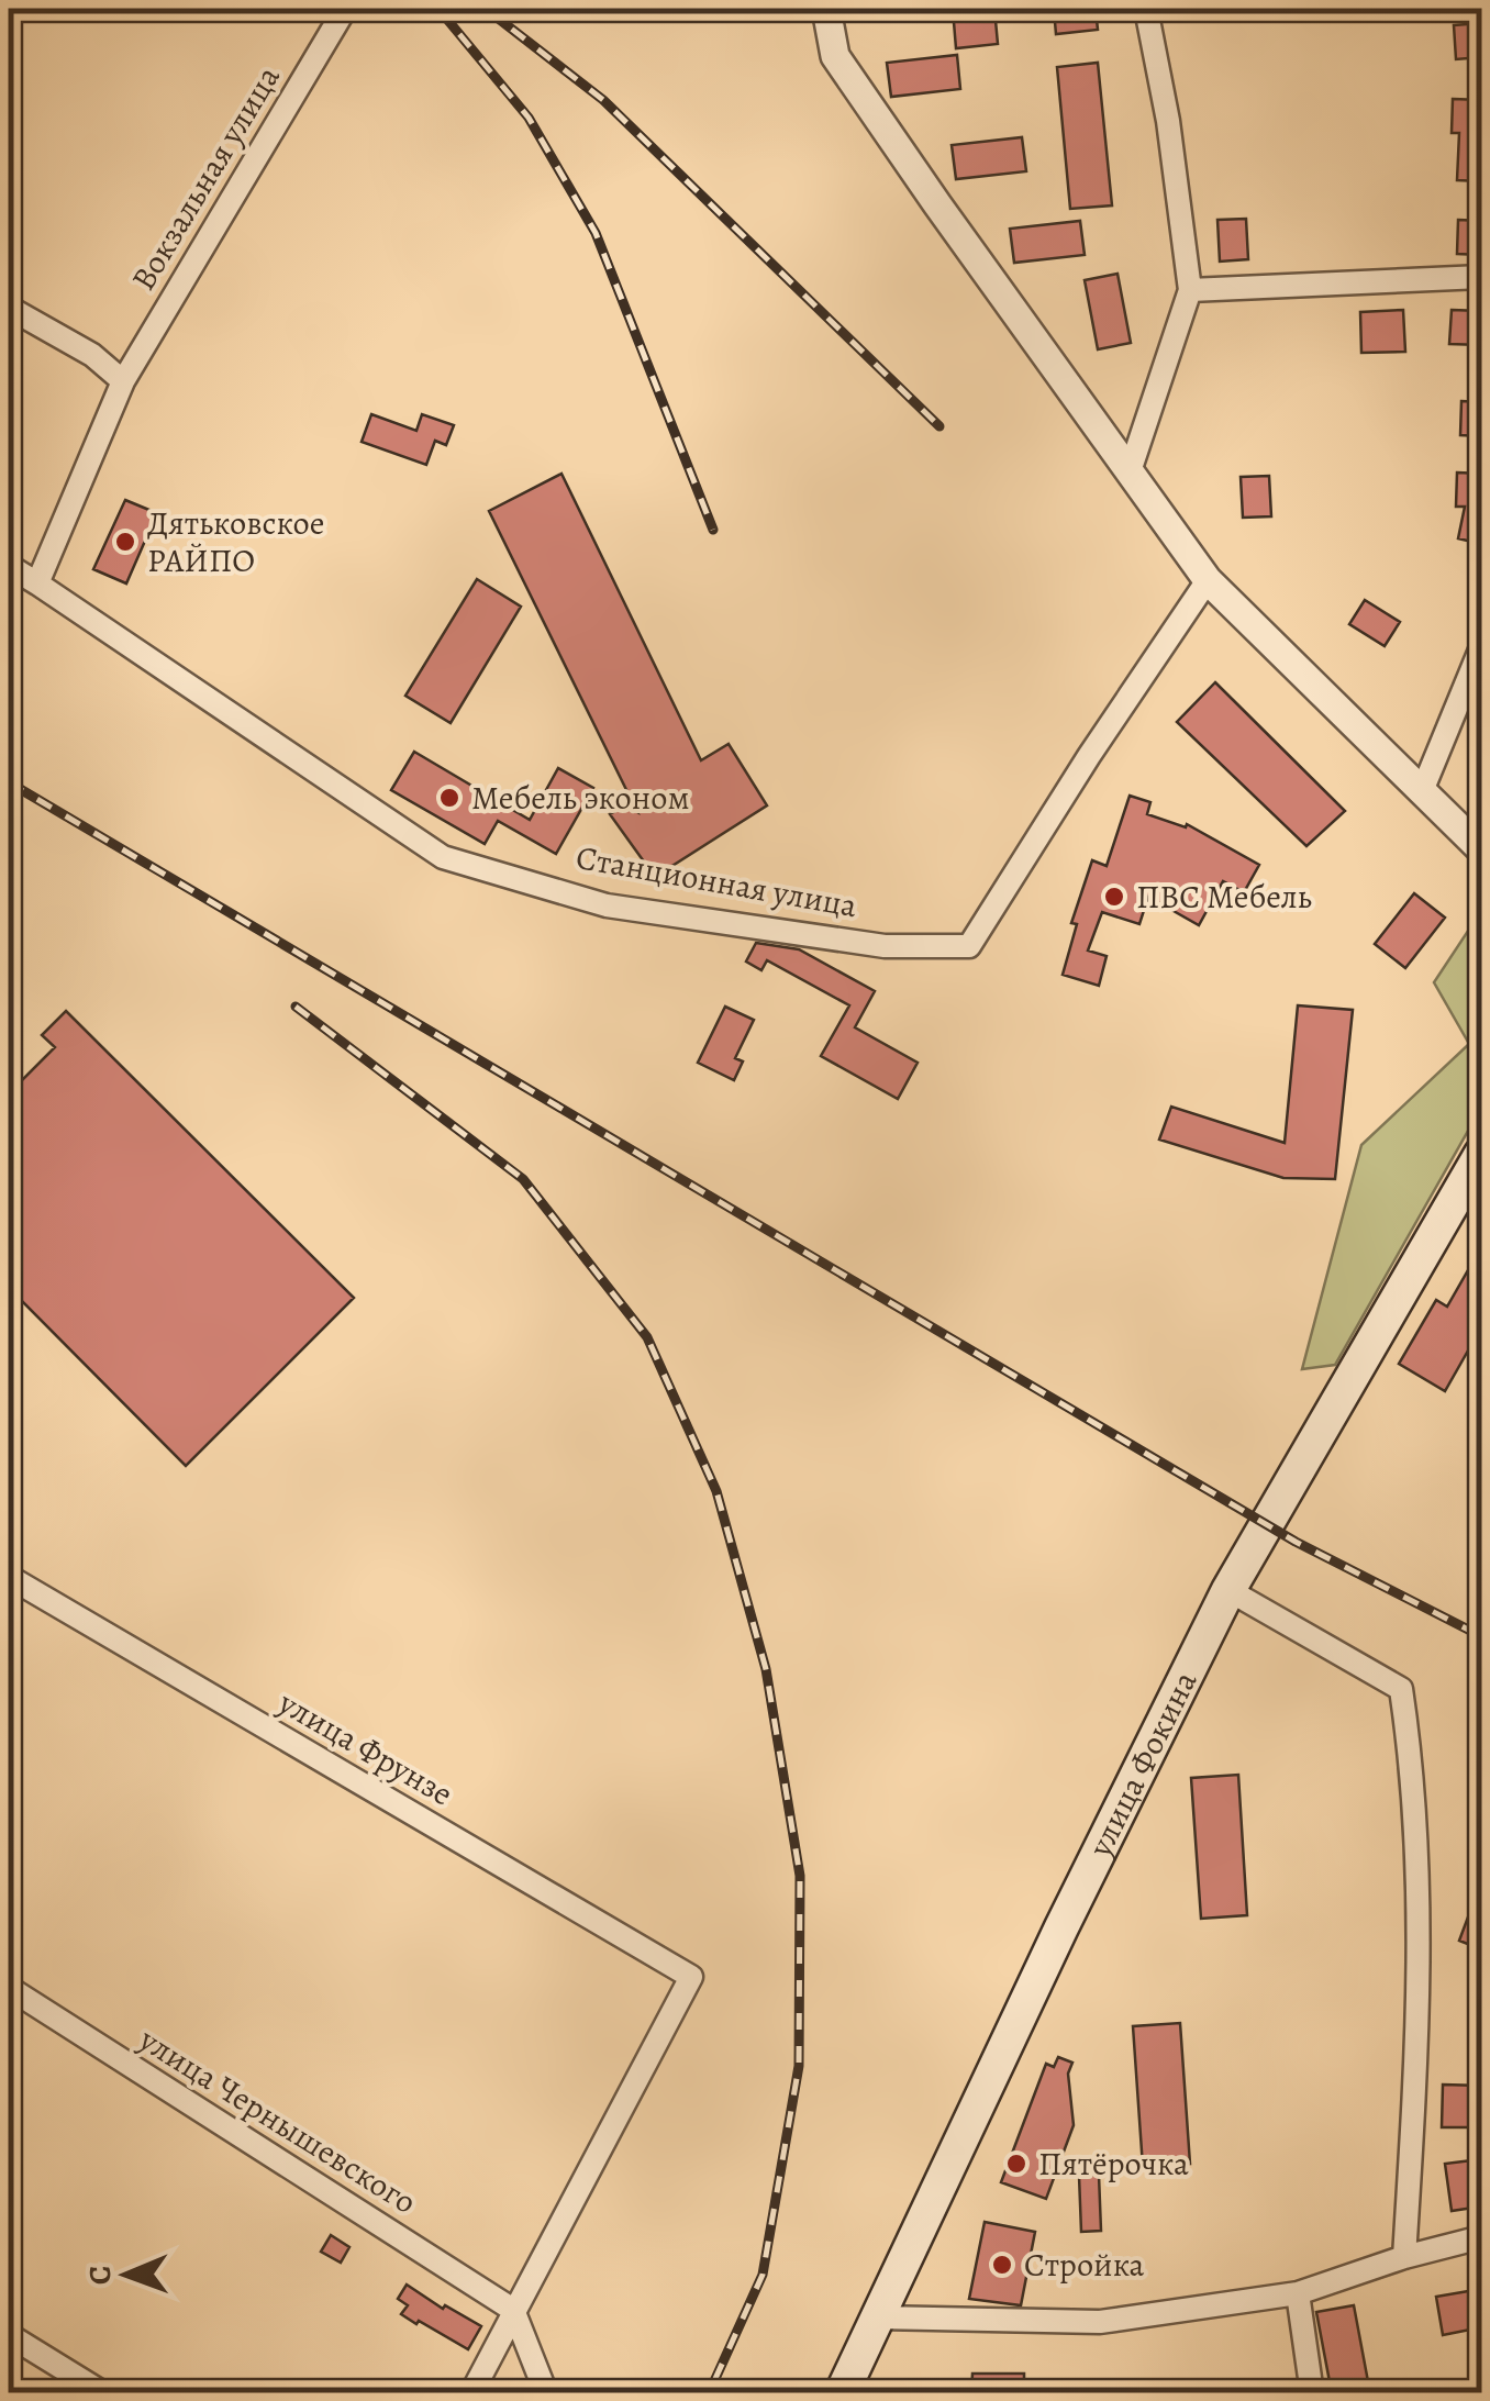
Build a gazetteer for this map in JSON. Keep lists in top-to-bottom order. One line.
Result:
{"streets":{"main road":["улица Фокина"],"street":["Вокзальная улица","Станционная улица","улица Фрунзе","улица Чернышевского"]},"crossings":[["Вокзальная улица","Станционная улица"],["улица Фрунзе","улица Чернышевского"]],"places":["Дятьковское РАЙПО","Мебель эконом","ПВС Мебель","Пятёрочка","Стройка"],"north":"left"}
